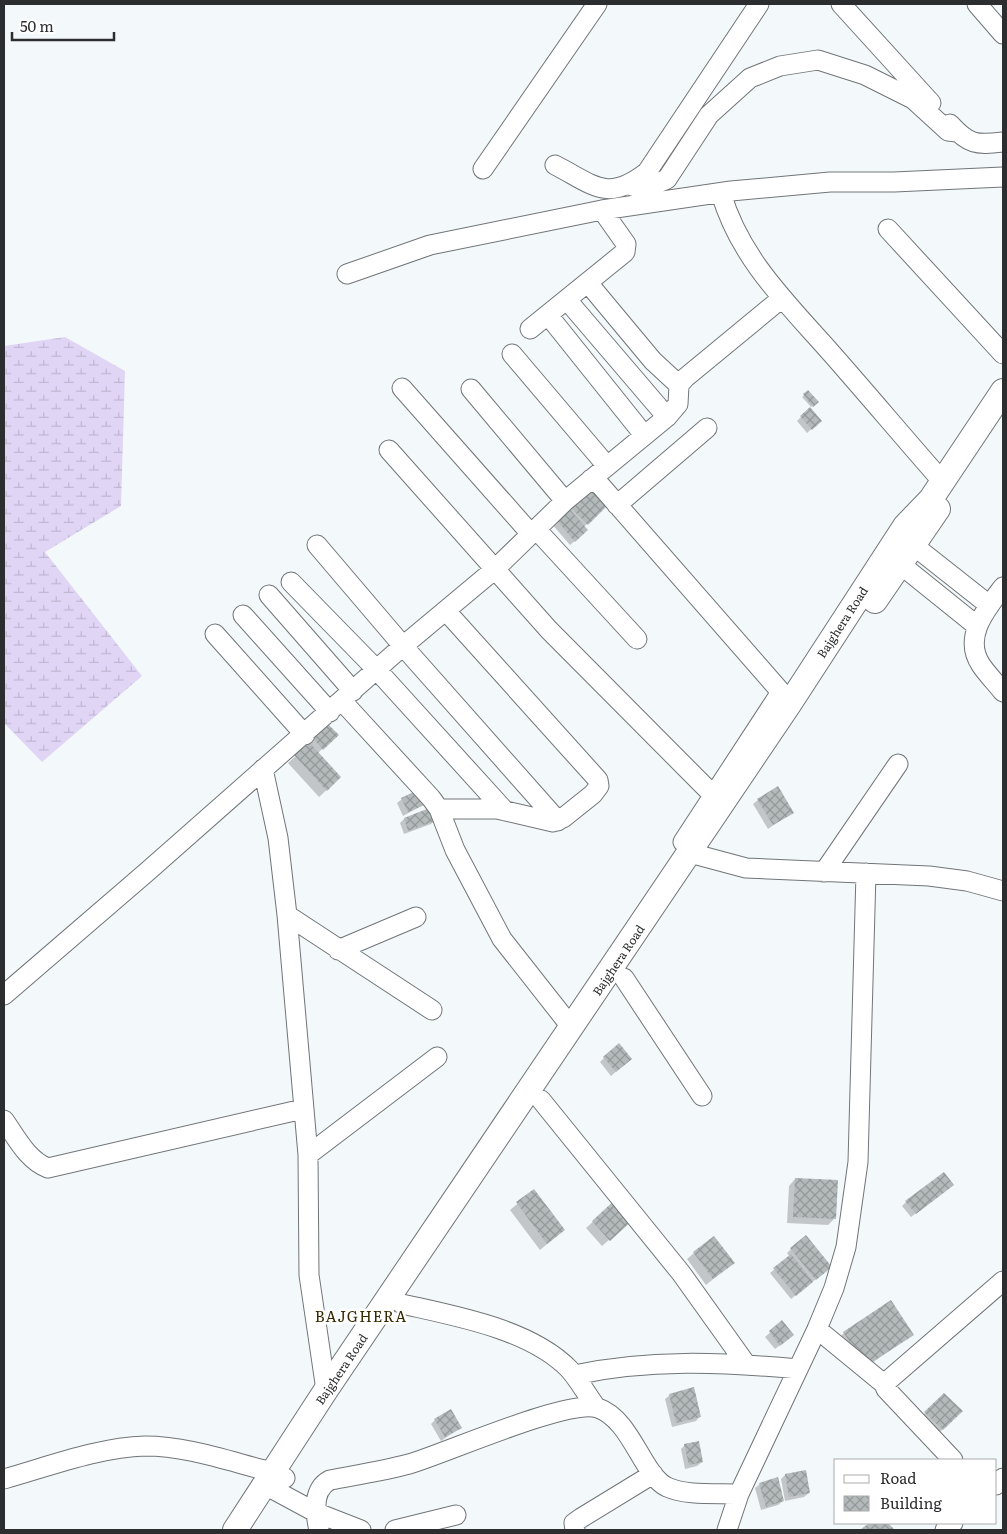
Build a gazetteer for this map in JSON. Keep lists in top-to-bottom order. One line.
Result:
{"streets":{"main road":["Bajghera Road"]},"districts":["BAJGHERA"],"legend":["Road","Building"],"scale_bar":"50 m"}
